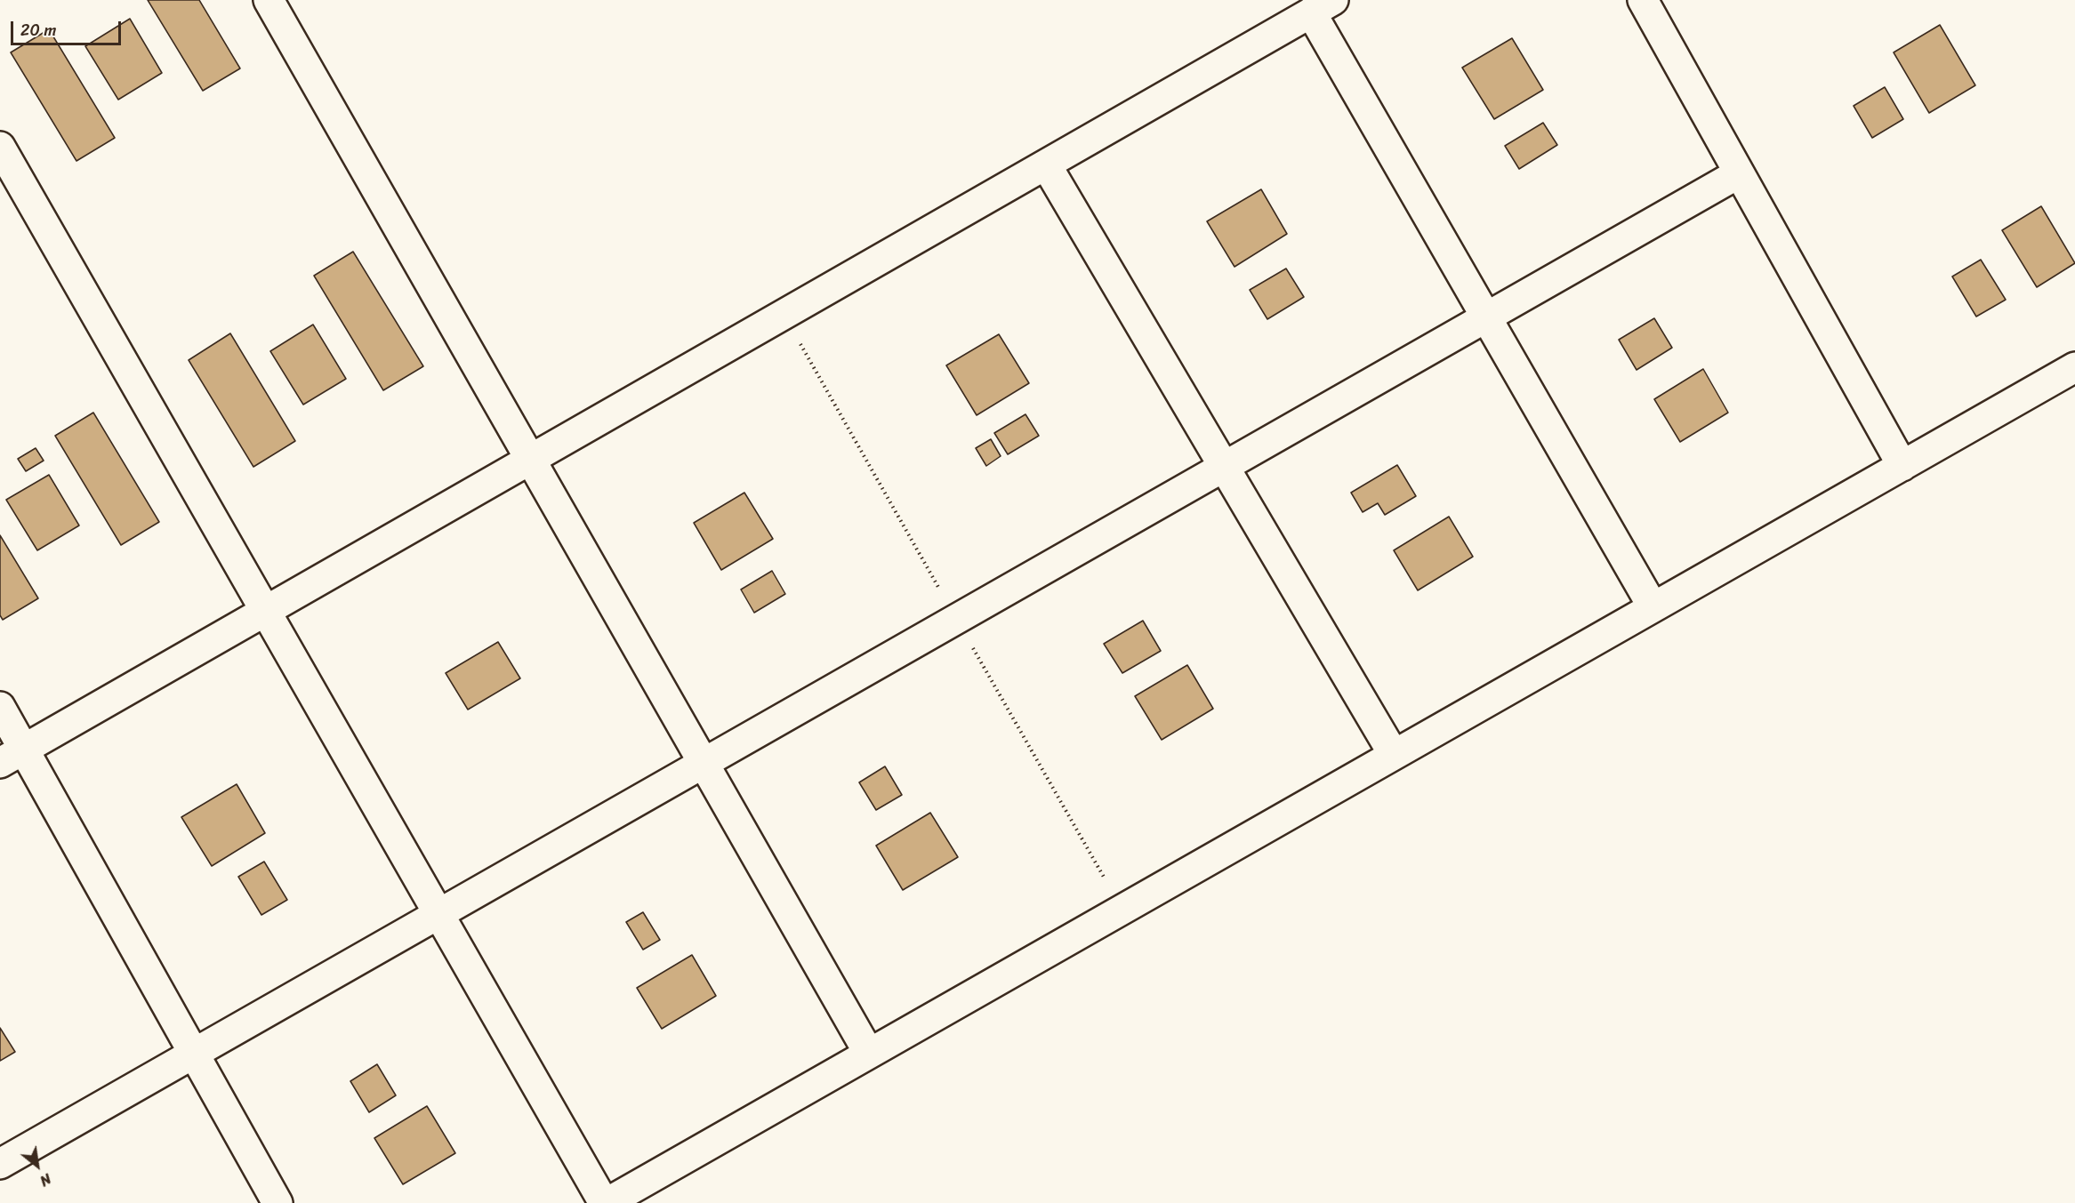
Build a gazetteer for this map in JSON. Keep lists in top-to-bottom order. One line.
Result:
{"scale_bar":"20 m","north":"bottom right"}
